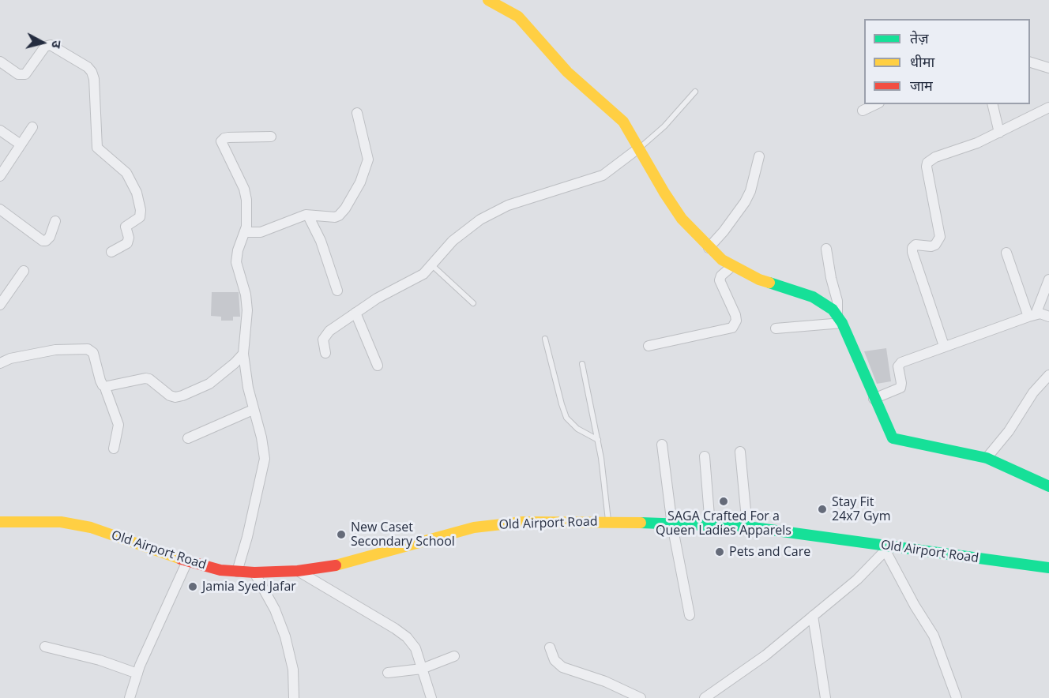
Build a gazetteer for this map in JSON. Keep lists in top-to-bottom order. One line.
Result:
{"streets":{"main road":["Old Airport Road"]},"places":["SAGA Crafted For a Queen Ladies Apparels","Stay Fit 24x7 Gym","New Caset Secondary School","Pets and Care","Jamia Syed Jafar"],"legend":["तेज़","धीमा","जाम"],"north":"right"}
